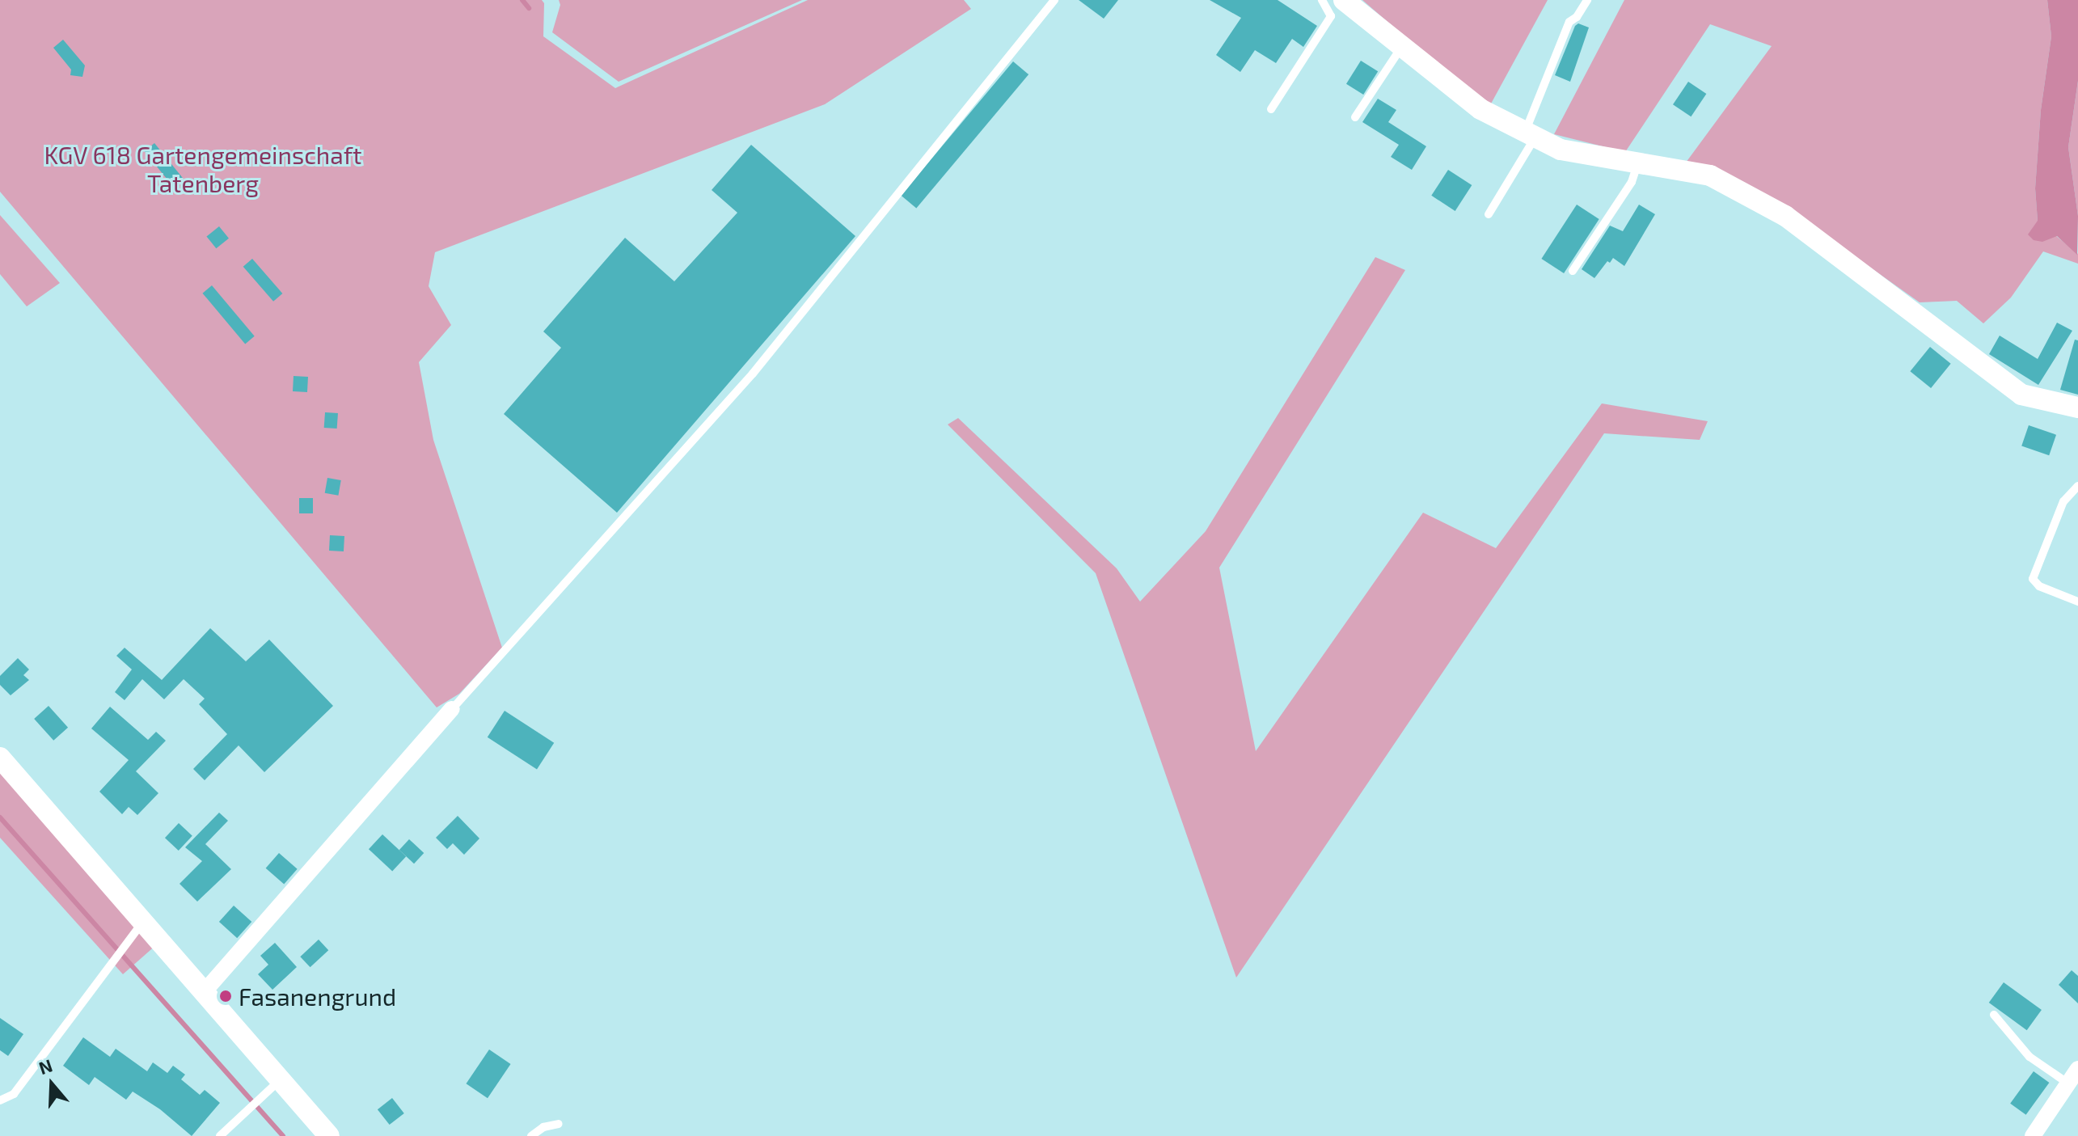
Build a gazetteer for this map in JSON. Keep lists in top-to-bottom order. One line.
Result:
{"parks":["KGV 618 Gartengemeinschaft Tatenberg"],"places":["Fasanengrund"],"north":"top"}
